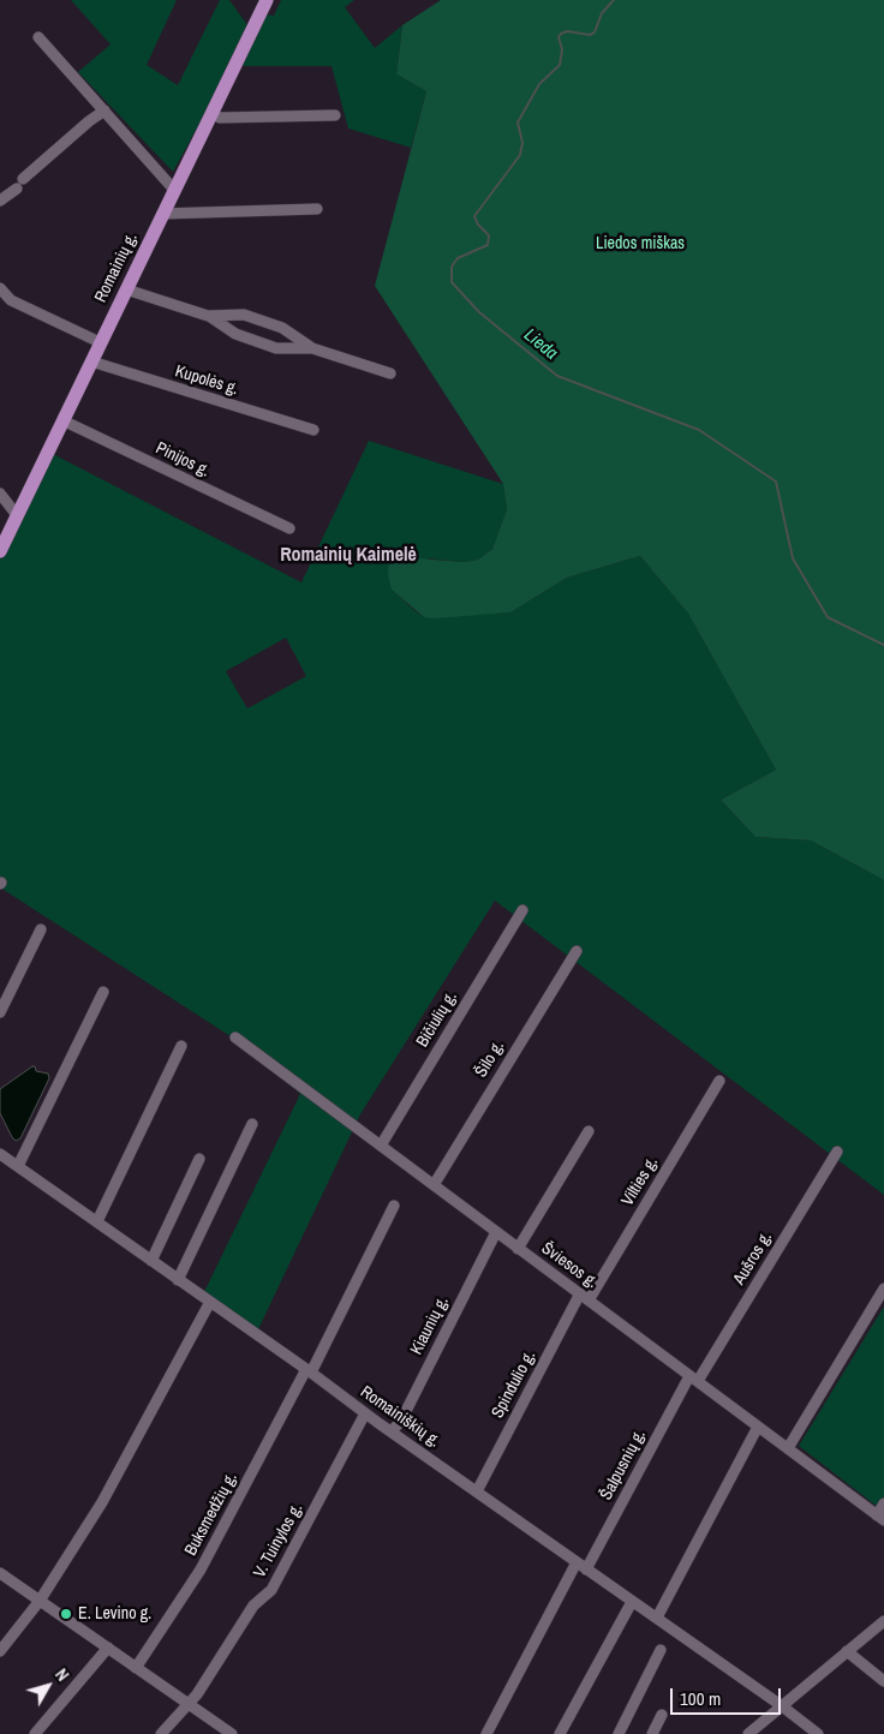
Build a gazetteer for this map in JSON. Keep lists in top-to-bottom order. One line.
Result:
{"streets":{"main road":["Romainių g."],"street":["Kupolės g.","Pinijos g.","Bičiulių g.","Šilo g.","Vilties g.","Aušros g.","Šviesos g.","Kiaunių g.","Spindulio g.","Romainiškių g.","Šalpusnių g.","Buksmedžių g.","V. Tuinylos g."]},"crossings":[["Romainių g.","Kupolės g."],["Romainių g.","Pinijos g."],["Bičiulių g.","Šviesos g."],["Šilo g.","Šviesos g."],["Vilties g.","Šviesos g."],["Vilties g.","Spindulio g."],["Aušros g.","Šviesos g."],["Aušros g.","Šalpusnių g."],["Šviesos g.","Kiaunių g."],["Šviesos g.","Spindulio g."],["Šviesos g.","Šalpusnių g."],["Kiaunių g.","Romainiškių g."],["Spindulio g.","Romainiškių g."],["Romainiškių g.","Šalpusnių g."],["Romainiškių g.","Buksmedžių g."],["Romainiškių g.","V. Tuinylos g."]],"districts":["Romainių Kaimelė"],"water":["Lieda"],"parks":["Liedos miškas"],"places":["E. Levino g."],"scale_bar":"100 m","north":"top right"}
